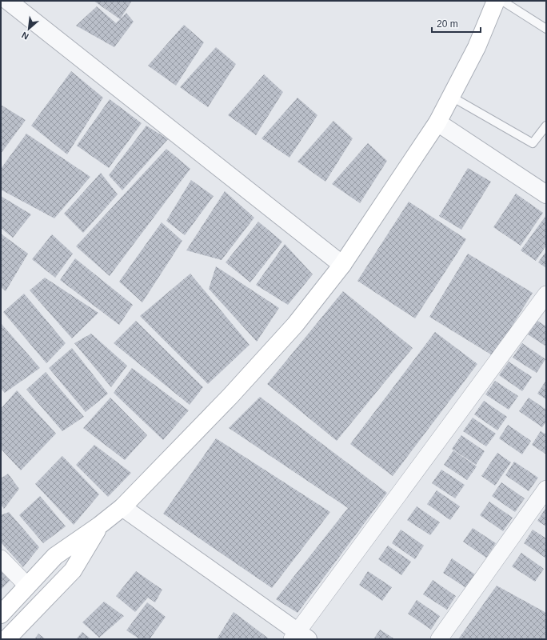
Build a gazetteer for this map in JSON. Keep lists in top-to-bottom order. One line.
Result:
{"scale_bar":"20 m","north":"bottom left"}
